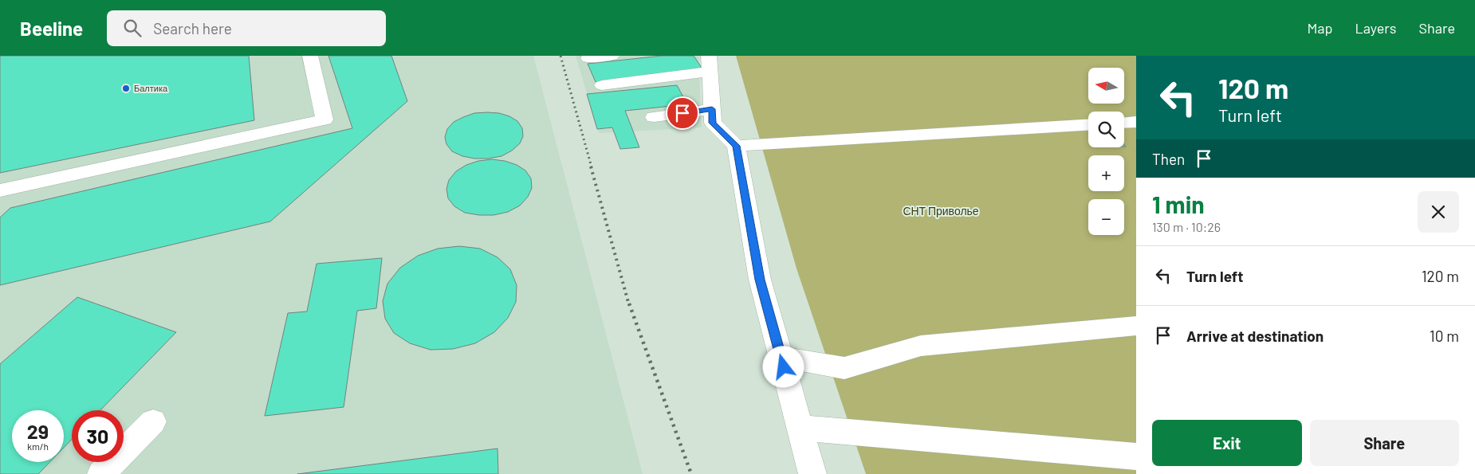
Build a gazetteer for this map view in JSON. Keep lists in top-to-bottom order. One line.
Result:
{"parks":["СНТ Приволье"],"places":["Балтика"],"north":"left","page":{"header":"Beeline","search":"Search here","nav":["Map","Layers","Share"],"turn":["120 m","Turn left"],"map_buttons":["+","−"],"then":"Then","heading":["1 min","130 m · 10:26"],"list":[{"name":"Turn left","value":"120 m"},{"name":"Arrive at destination","value":"10 m"}],"speed":"29 km/h","limit":"30","buttons":["Exit","Share"]}}
